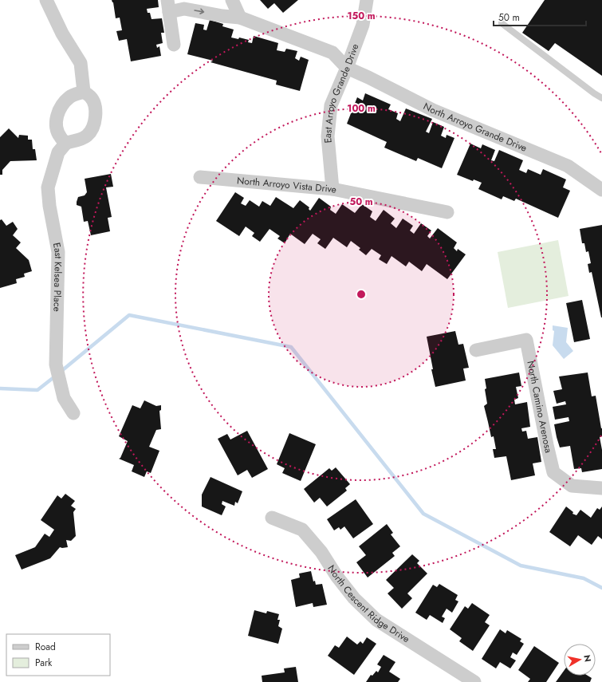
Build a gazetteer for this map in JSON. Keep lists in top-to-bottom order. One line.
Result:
{"streets":{"street":["East Arroyo Grande Drive","North Arroyo Grande Drive","North Arroyo Vista Drive","East Kelsea Place","North Camino Arenosa","North Cescent Ridge Drive"]},"crossings":[["East Arroyo Grande Drive","North Arroyo Grande Drive"],["East Arroyo Grande Drive","North Arroyo Vista Drive"]],"legend":["Road","Park"],"scale_bar":"50 m","north":"right","rings":["150 m","100 m","50 m"]}
